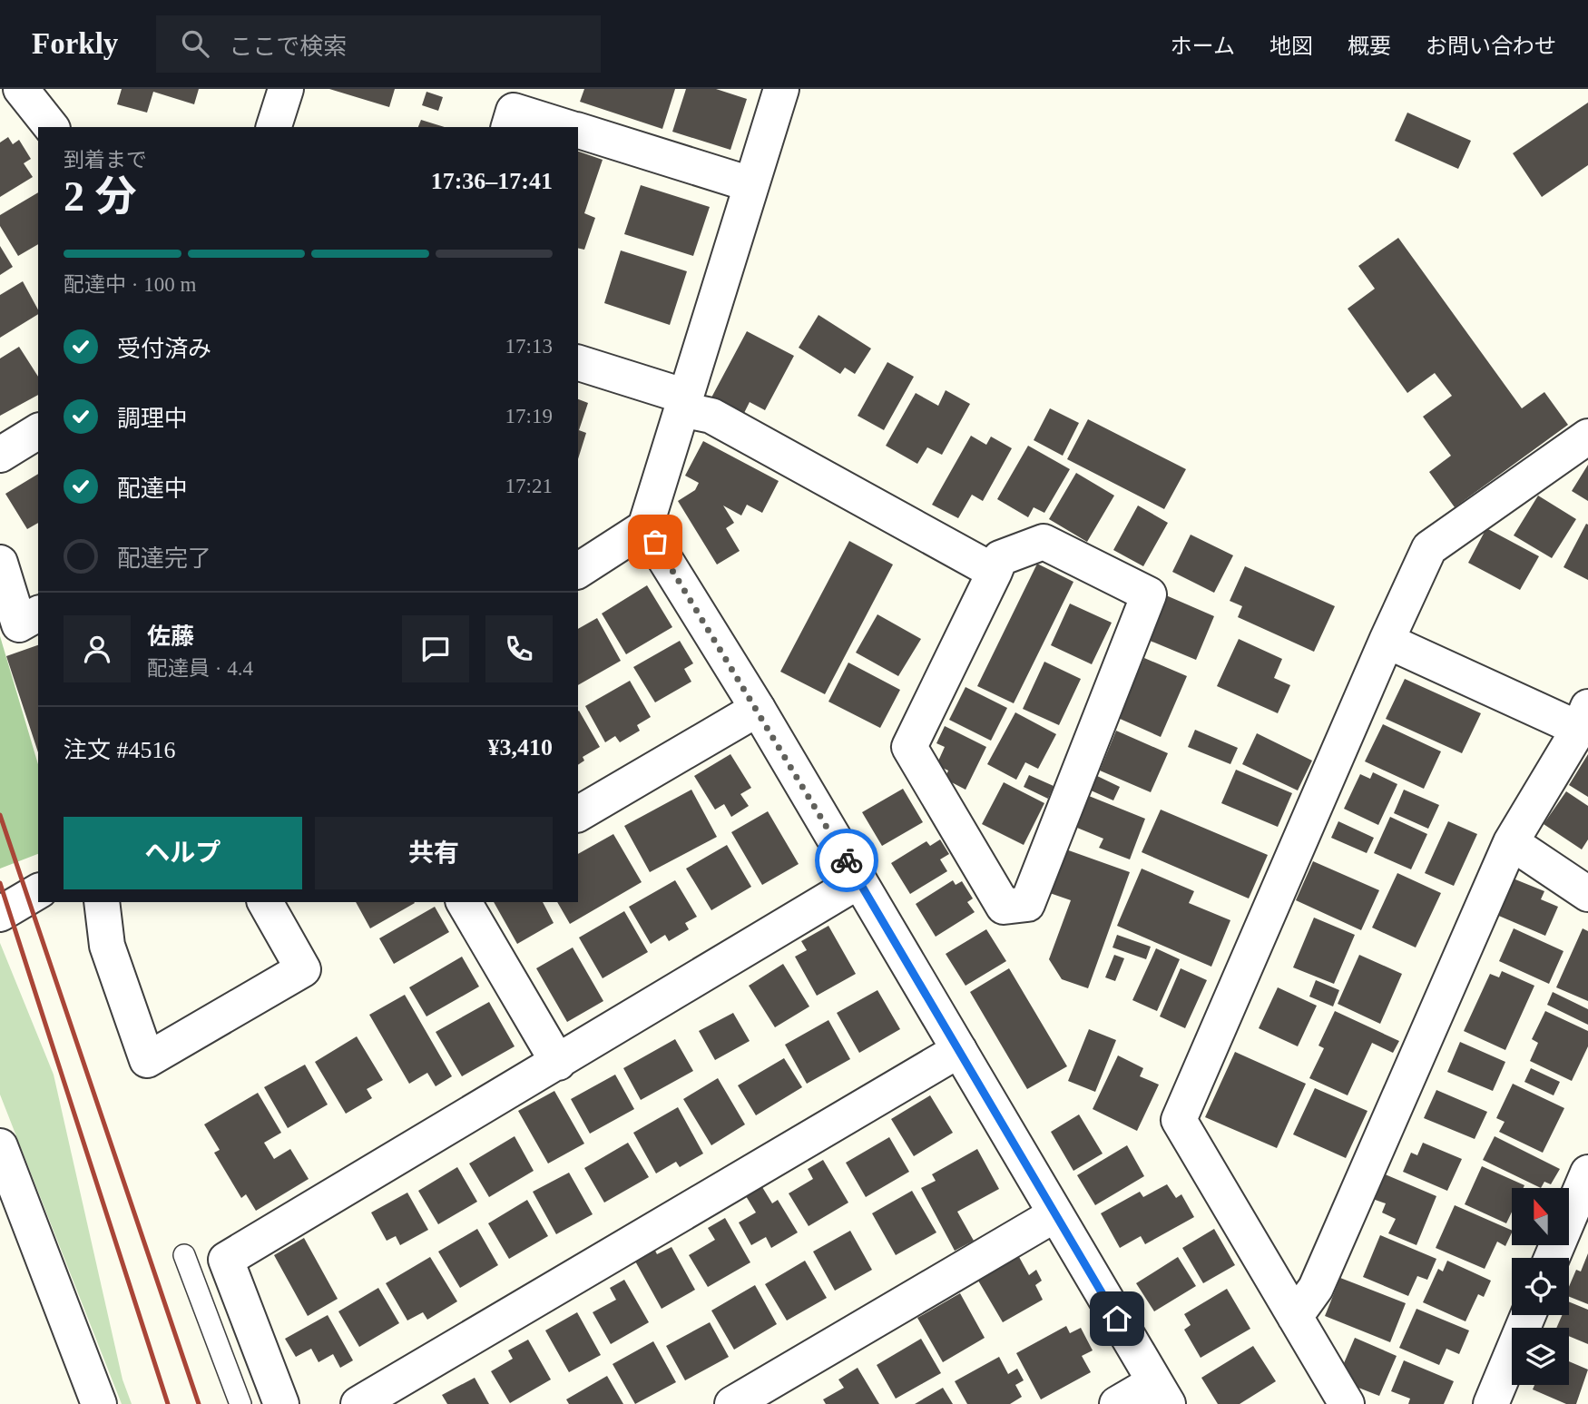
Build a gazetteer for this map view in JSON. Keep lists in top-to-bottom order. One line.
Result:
{"north":"top","page":{"header":"Forkly","search":"ここで検索","nav":["ホーム","地図","概要","お問い合わせ"],"heading":["2 分","到着まで","17:36–17:41"],"panel":["佐藤","配達員 · 4.4","注文 #4516","¥3,410"],"bar":"配達中 · 100 m","list":[["受付済み","17:13"],["調理中","17:19"],["配達中","17:21"],"配達完了"],"buttons":["ヘルプ","共有"]}}
